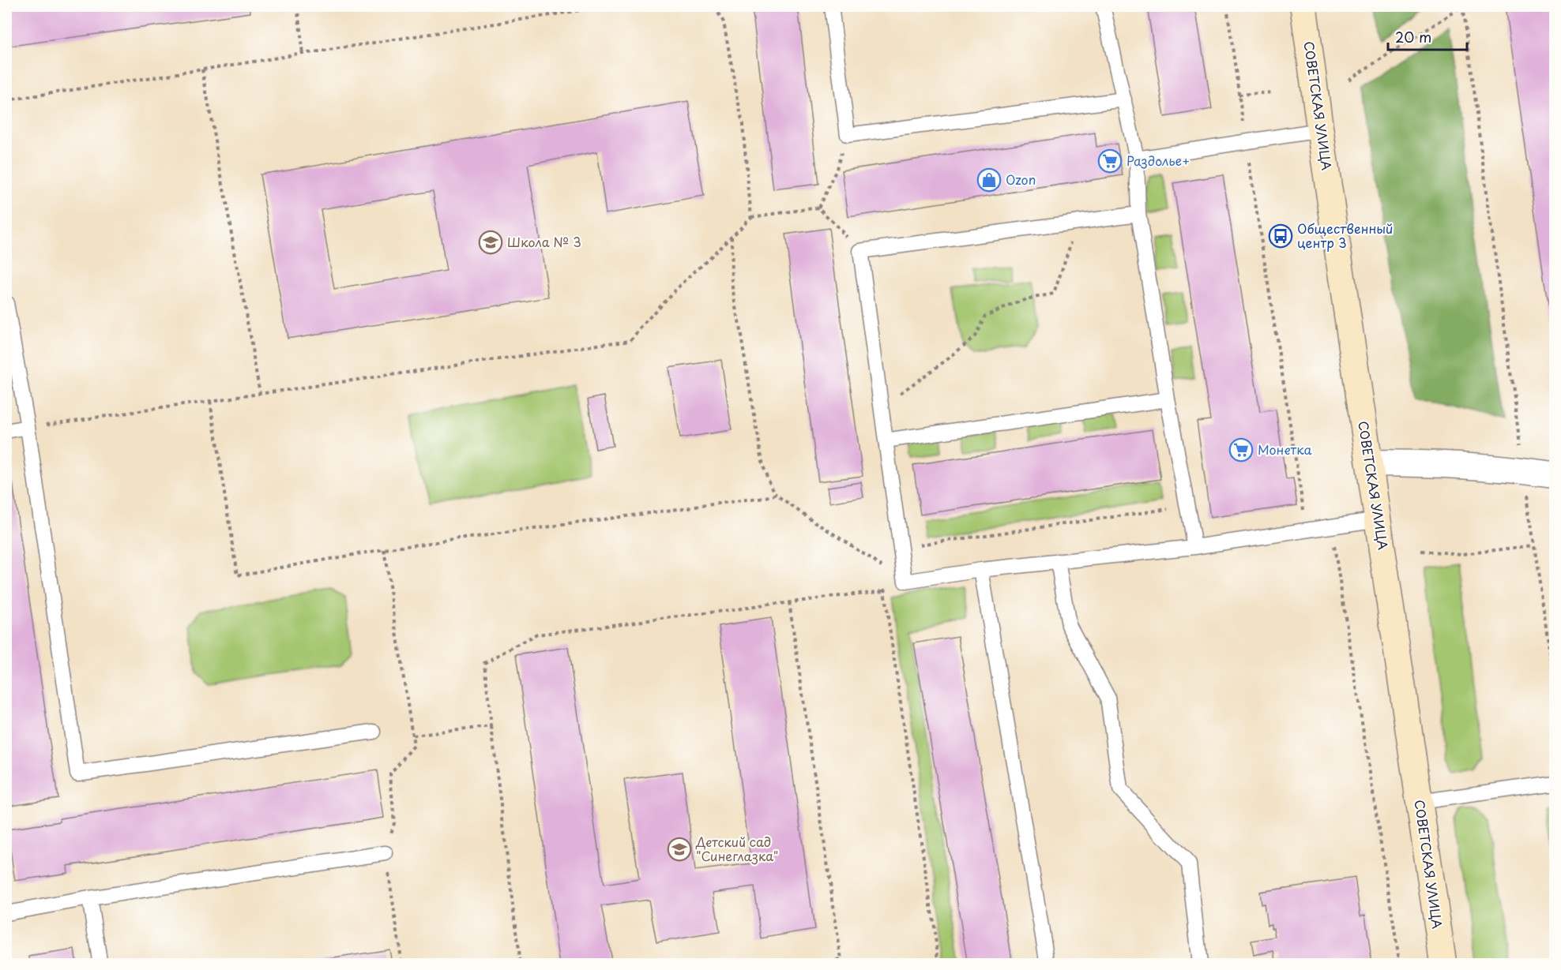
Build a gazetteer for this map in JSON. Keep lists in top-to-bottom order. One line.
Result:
{"streets":{"main road":["СОВЕТСКАЯ УЛИЦА"]},"places":{"supermarket":["Раздолье+","Монетка"],"shop":["Ozon"],"bus stop":["Общественный центр 3"],"school or university":["Школа № 3","Детский сад \"Синеглазка\""]},"scale_bar":"20 m"}
